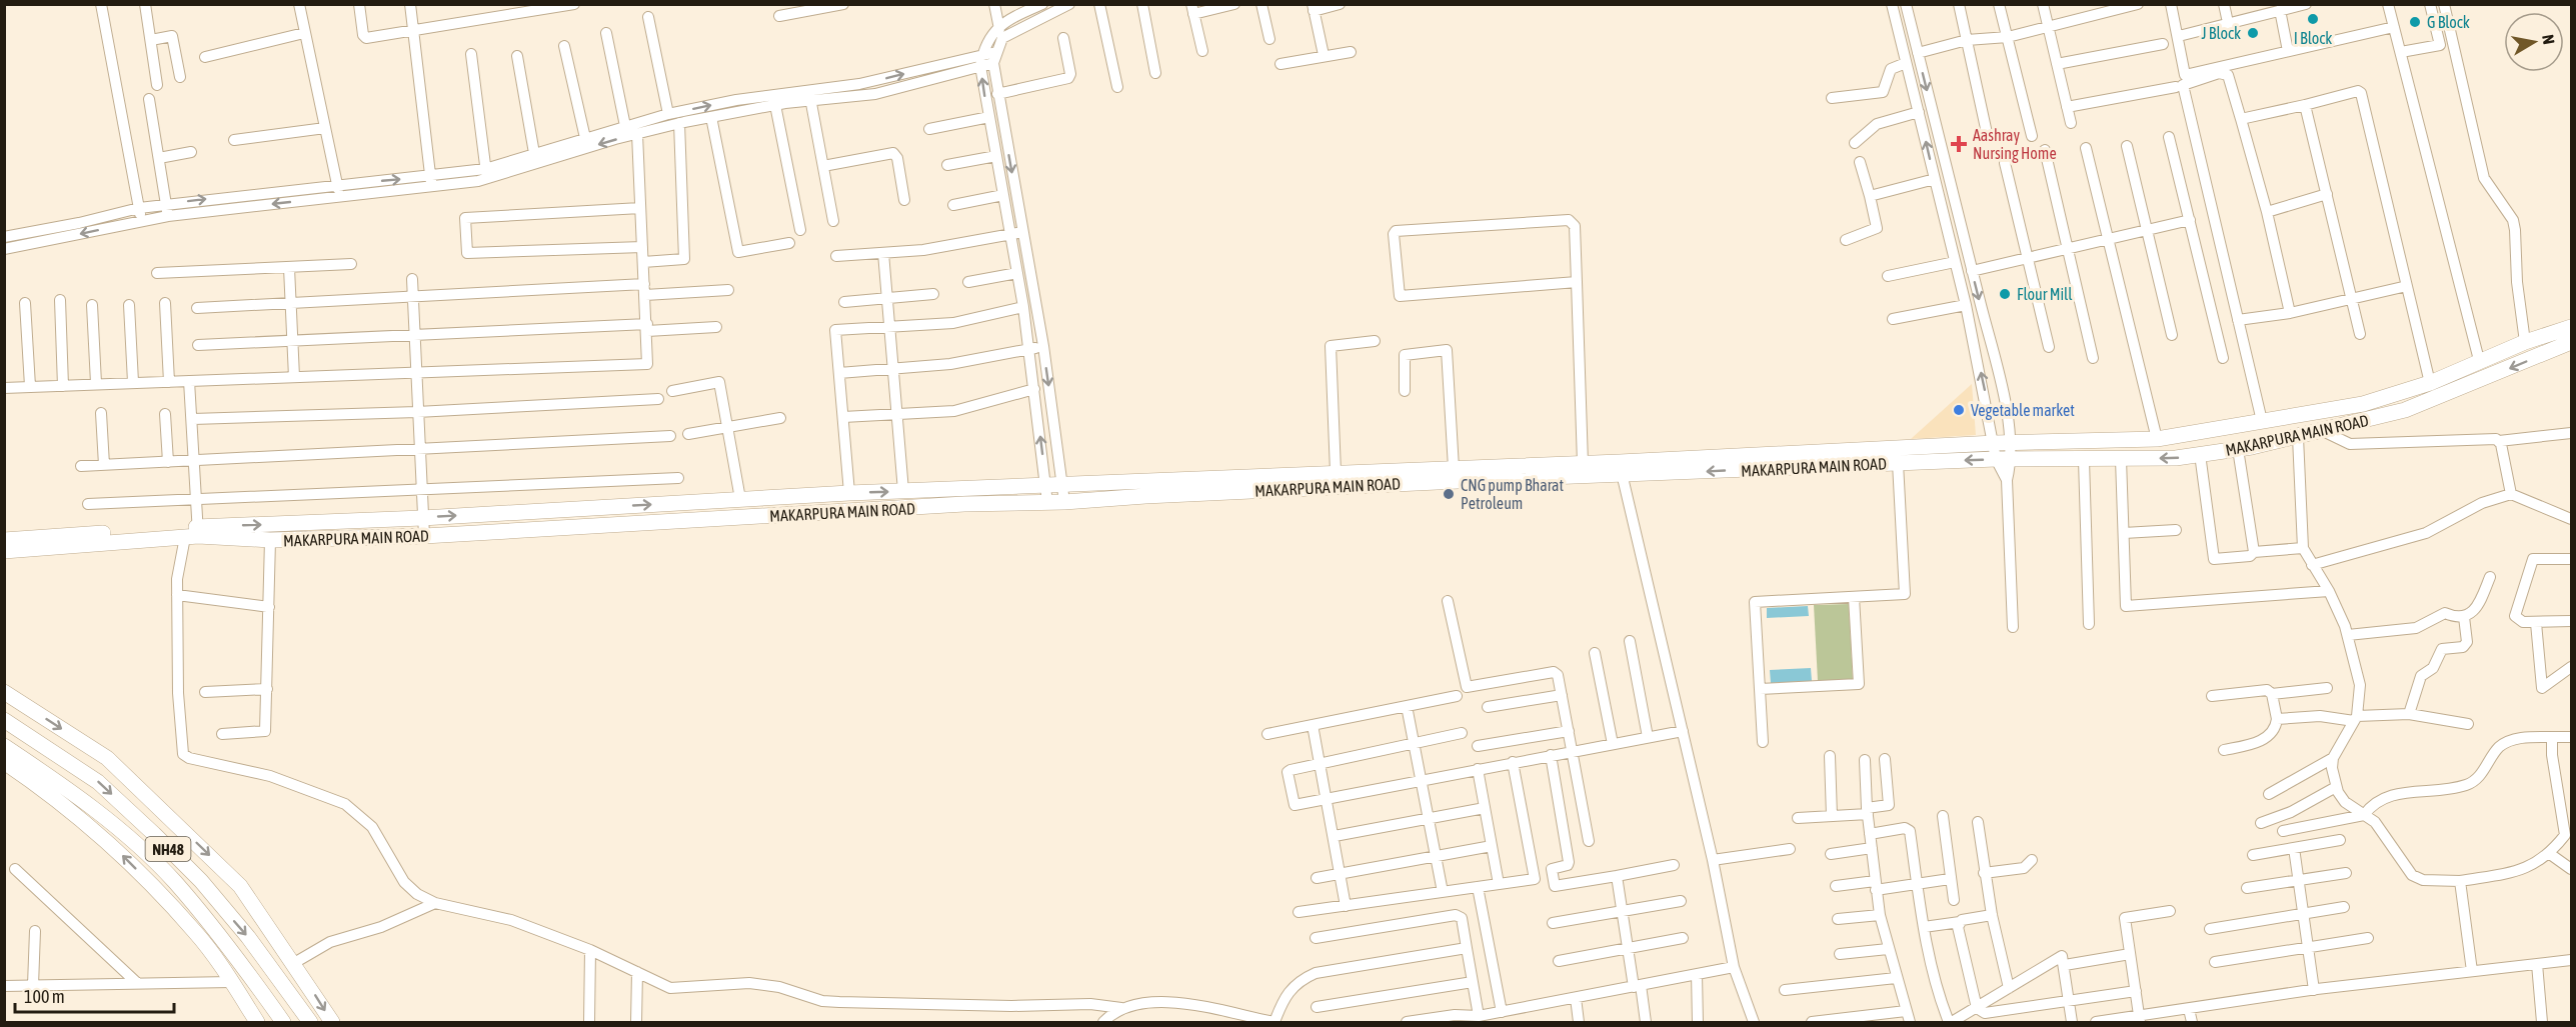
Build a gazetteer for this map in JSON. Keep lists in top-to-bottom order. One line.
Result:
{"streets":{"highway":["MAKARPURA MAIN ROAD","NH48"]},"places":{"other":["I Block","G Block","J Block","Flour Mill","Vegetable market","CNG pump Bharat Petroleum"],"health":["Aashray Nursing Home"]},"scale_bar":"100 m","north":"right"}
